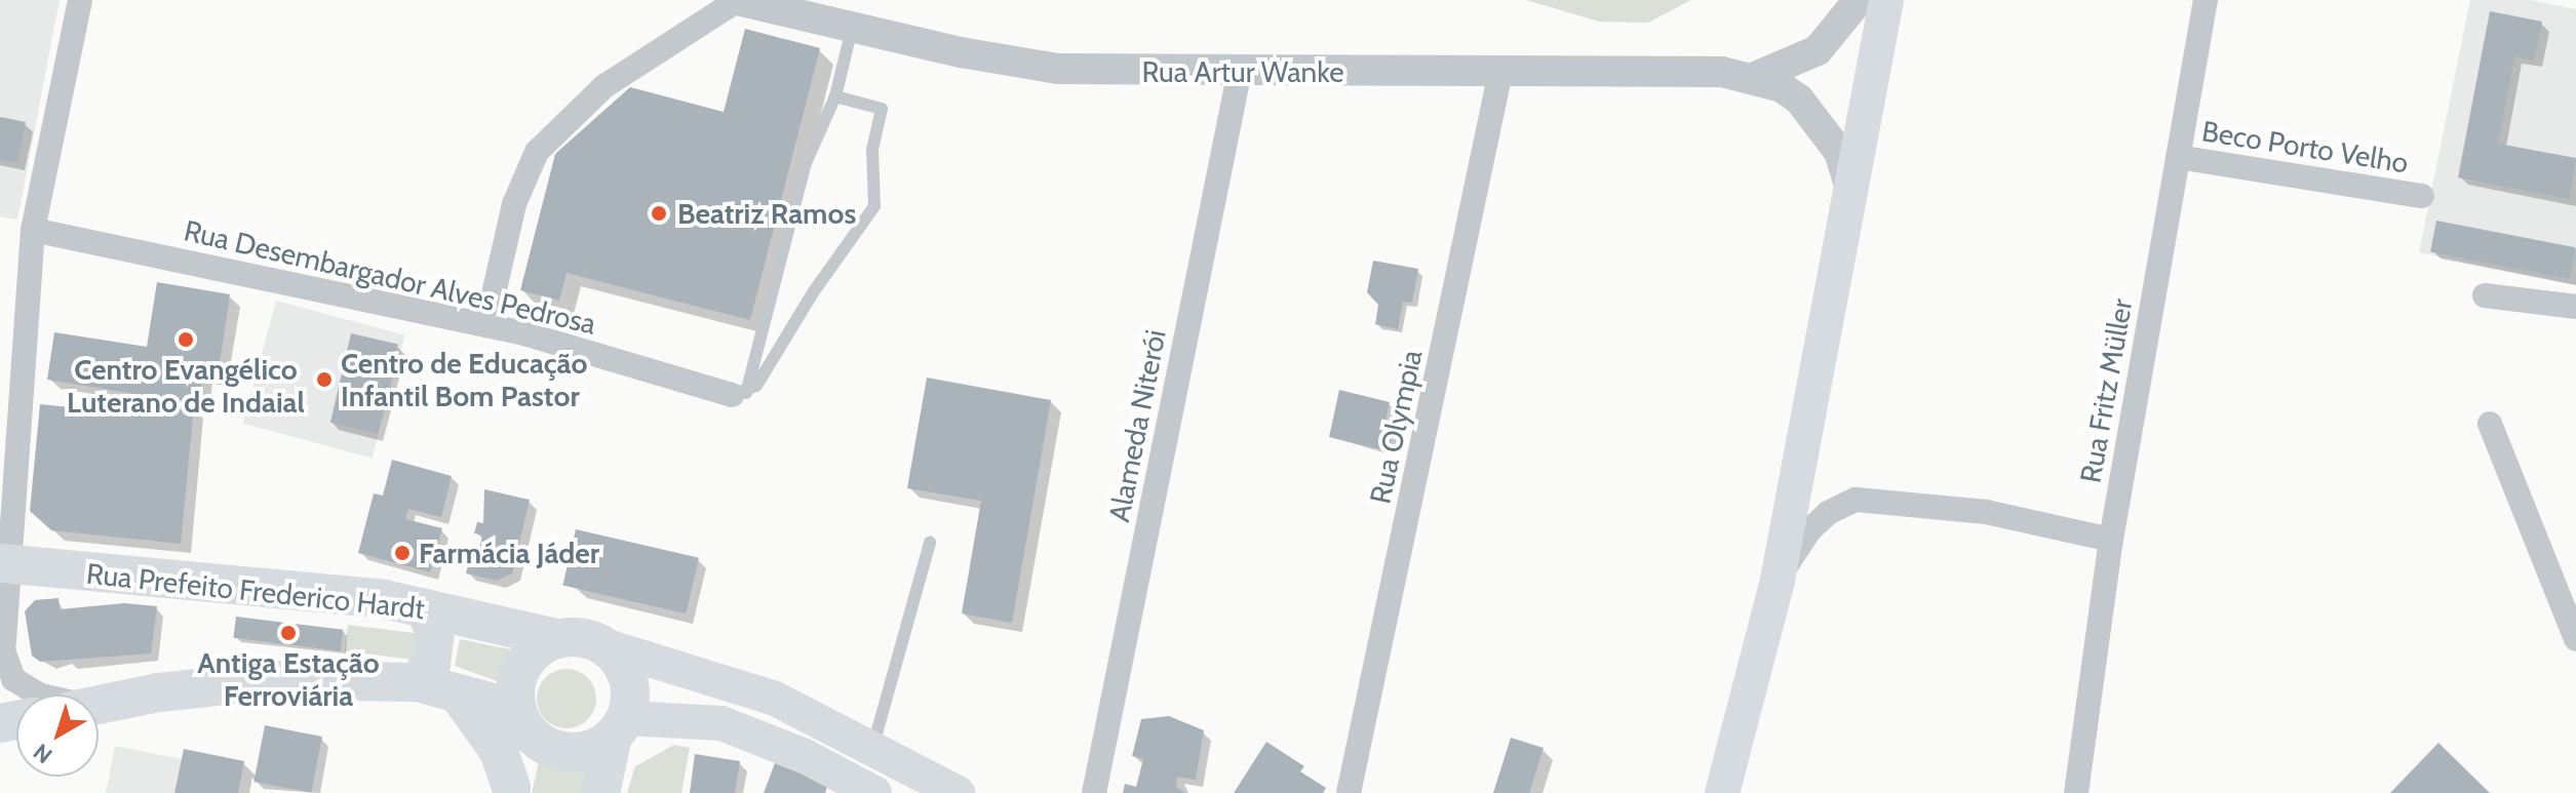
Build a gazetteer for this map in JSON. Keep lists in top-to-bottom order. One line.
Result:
{"streets":{"main road":["Rua Prefeito Frederico Hardt"],"street":["Rua Artur Wanke","Beco Porto Velho","Rua Desembargador Alves Pedrosa","Rua Fritz Müller","Alameda Niterói","Rua Olympia"]},"crossings":[["Rua Artur Wanke","Alameda Niterói"],["Rua Artur Wanke","Rua Olympia"],["Beco Porto Velho","Rua Fritz Müller"]],"places":["Beatriz Ramos","Centro Evangélico Luterano de Indaial","Centro de Educação Infantil Bom Pastor","Farmácia Jáder","Antiga Estação Ferroviária"],"north":"bottom left"}
